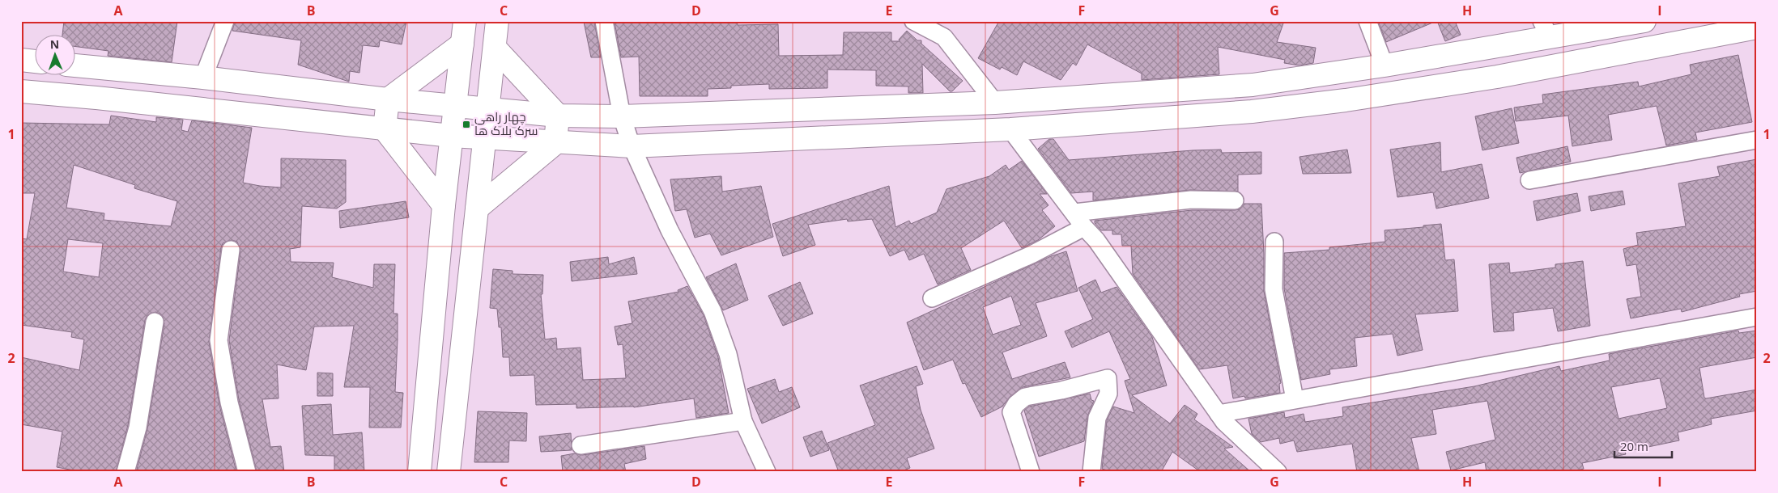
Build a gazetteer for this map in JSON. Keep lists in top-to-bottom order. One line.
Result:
{"places":{"transit":["چهار راهی سرک بلاک ها"]},"scale_bar":"20 m","north":"top","grid":{"columns":["A","B","C","D","E","F","G","H","I"],"rows":["1","2"]}}
